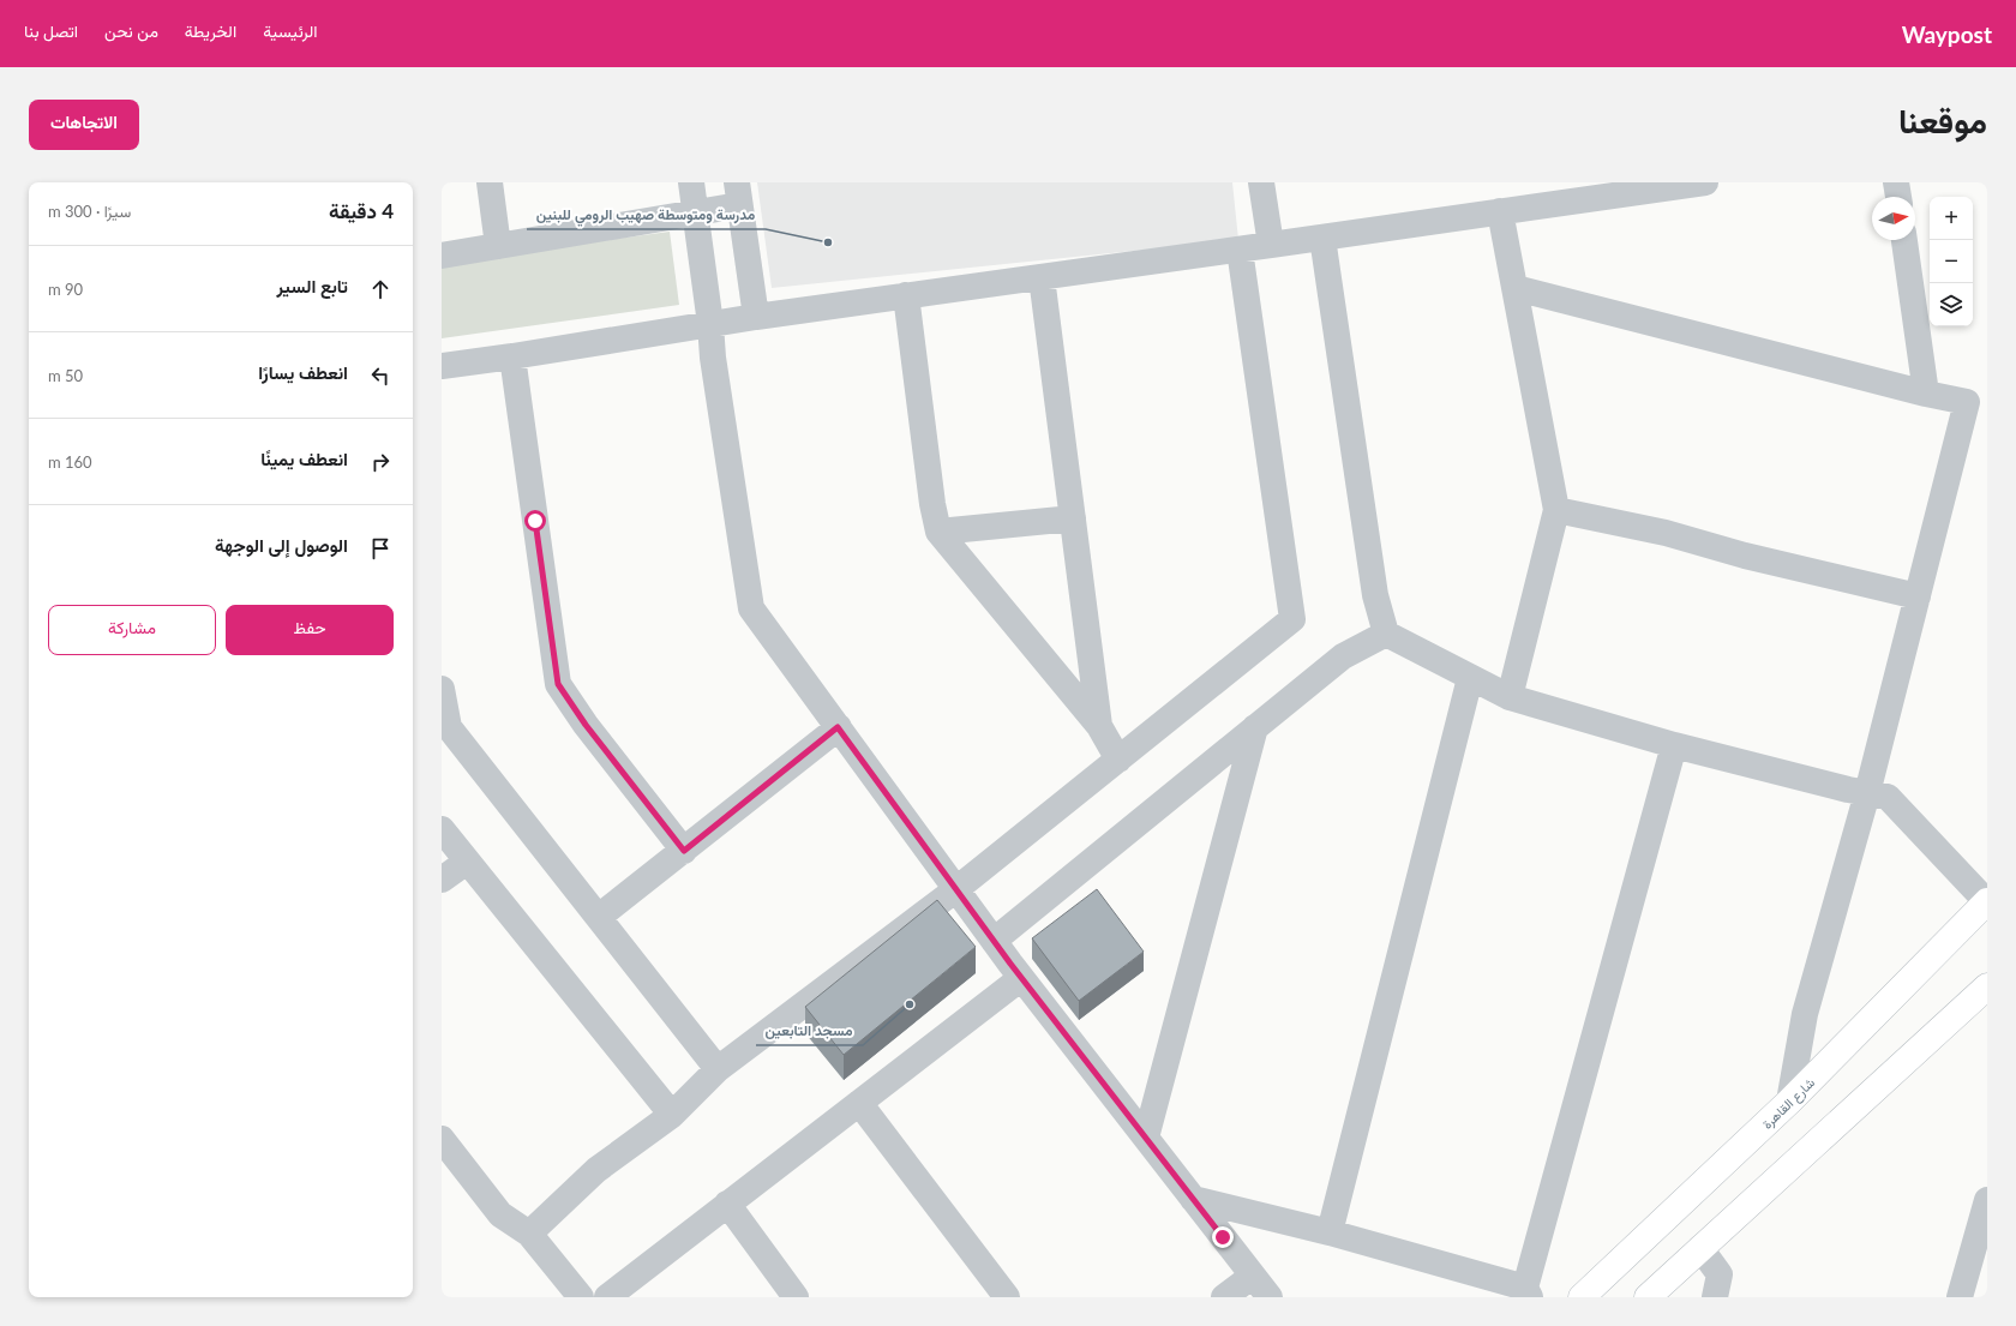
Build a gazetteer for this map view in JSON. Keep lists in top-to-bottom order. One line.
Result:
{"streets":{"main road":["شارع القاهرة"]},"places":["مدرسة ومتوسطة صهيب الرومي للبنين","مسجد التابعين"],"north":"right","page":{"header":"Waypost","nav":["الرئيسية","الخريطة","من نحن","اتصل بنا"],"title":"موقعنا","buttons":["الاتجاهات",["حفظ","مشاركة"]],"heading":["4 دقيقة","سيرًا · 300 m"],"map_buttons":["+","−"],"list":[["تابع السير","90 m"],["انعطف يسارًا","50 m"],["انعطف يمينًا","160 m"],"الوصول إلى الوجهة"]}}
